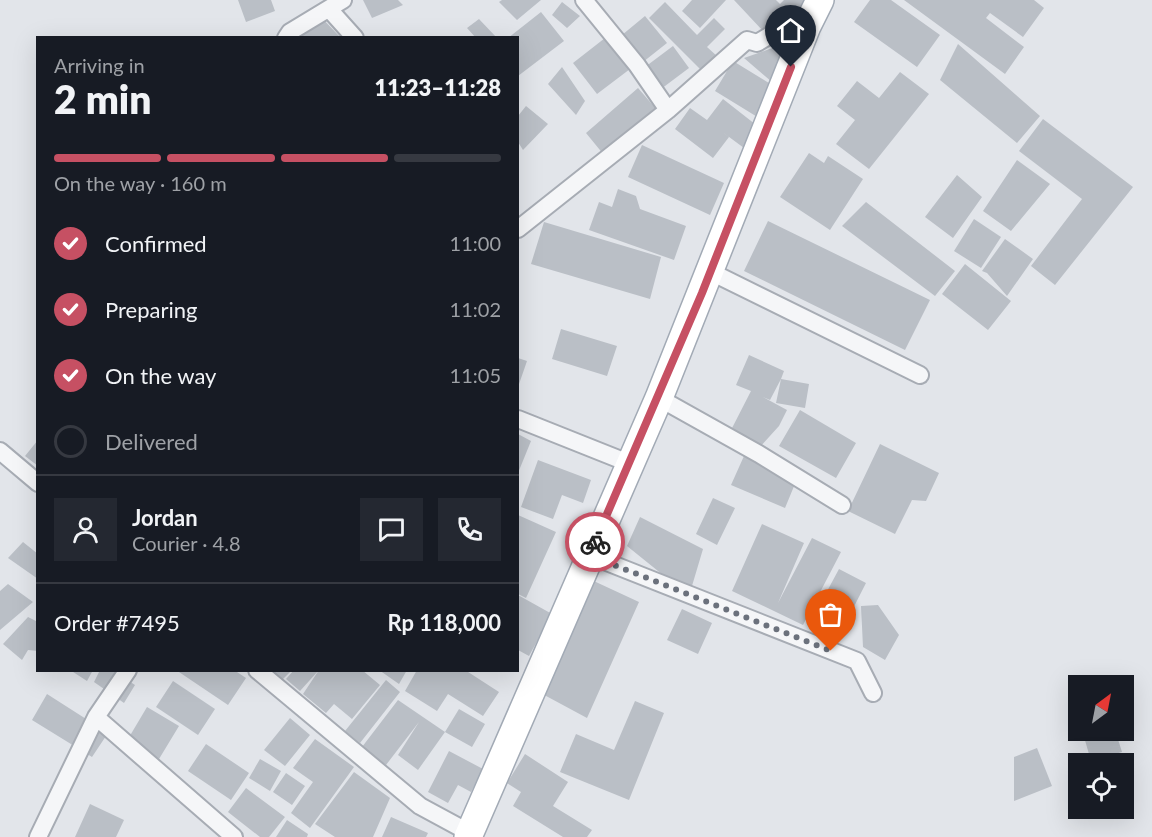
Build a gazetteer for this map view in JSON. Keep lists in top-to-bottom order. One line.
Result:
{"north":"top right","page":{"heading":["2 min","Arriving in","11:23–11:28"],"panel":["Jordan","Courier · 4.8","Order #7495","Rp 118,000"],"bar":"On the way · 160 m","list":[["Confirmed","11:00"],["Preparing","11:02"],["On the way","11:05"],"Delivered"]}}
